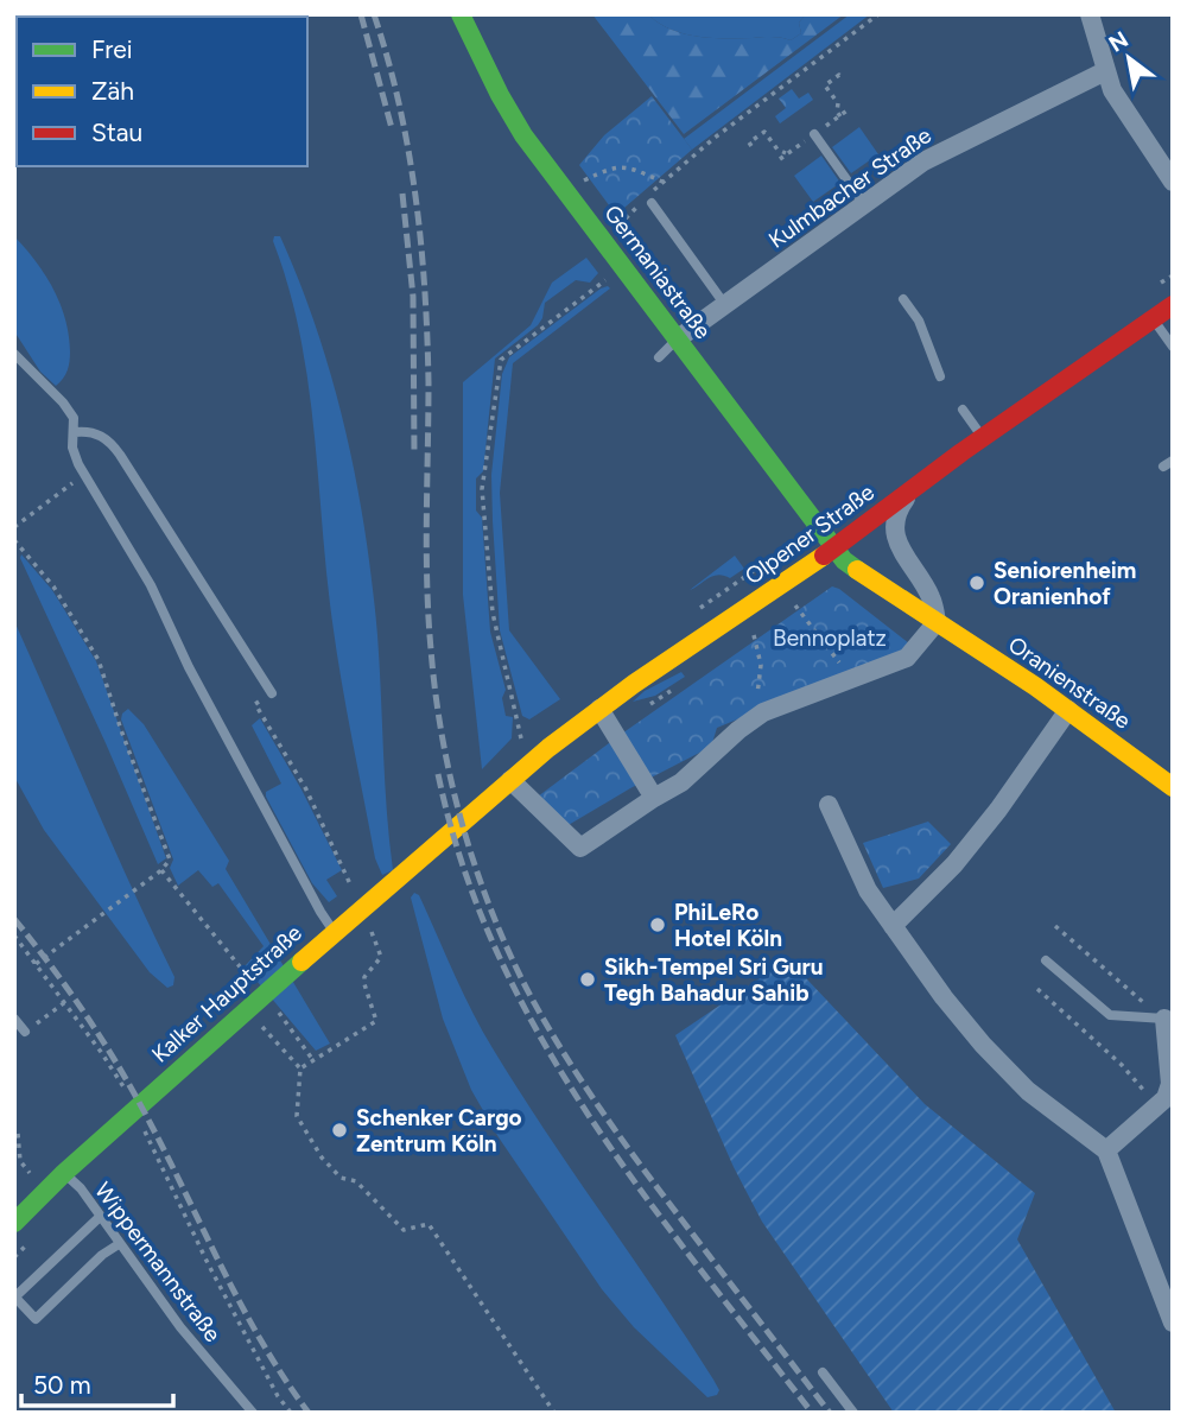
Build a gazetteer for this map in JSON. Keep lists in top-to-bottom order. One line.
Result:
{"streets":{"main road":["Germaniastraße","Olpener Straße","Oranienstraße","Kalker Hauptstraße"],"street":["Kulmbacher Straße"],"lane":["Wippermannstraße"]},"crossings":[["Kulmbacher Straße","Germaniastraße"],["Germaniastraße","Olpener Straße"],["Germaniastraße","Oranienstraße"],["Olpener Straße","Oranienstraße"],["Olpener Straße","Kalker Hauptstraße"],["Kalker Hauptstraße","Wippermannstraße"]],"parks":["Bennoplatz"],"places":["Seniorenheim Oranienhof","PhiLeRo Hotel Köln","Sikh-Tempel Sri Guru Tegh Bahadur Sahib","Schenker Cargo Zentrum Köln"],"legend":["Frei","Zäh","Stau"],"scale_bar":"50 m","north":"top left"}
